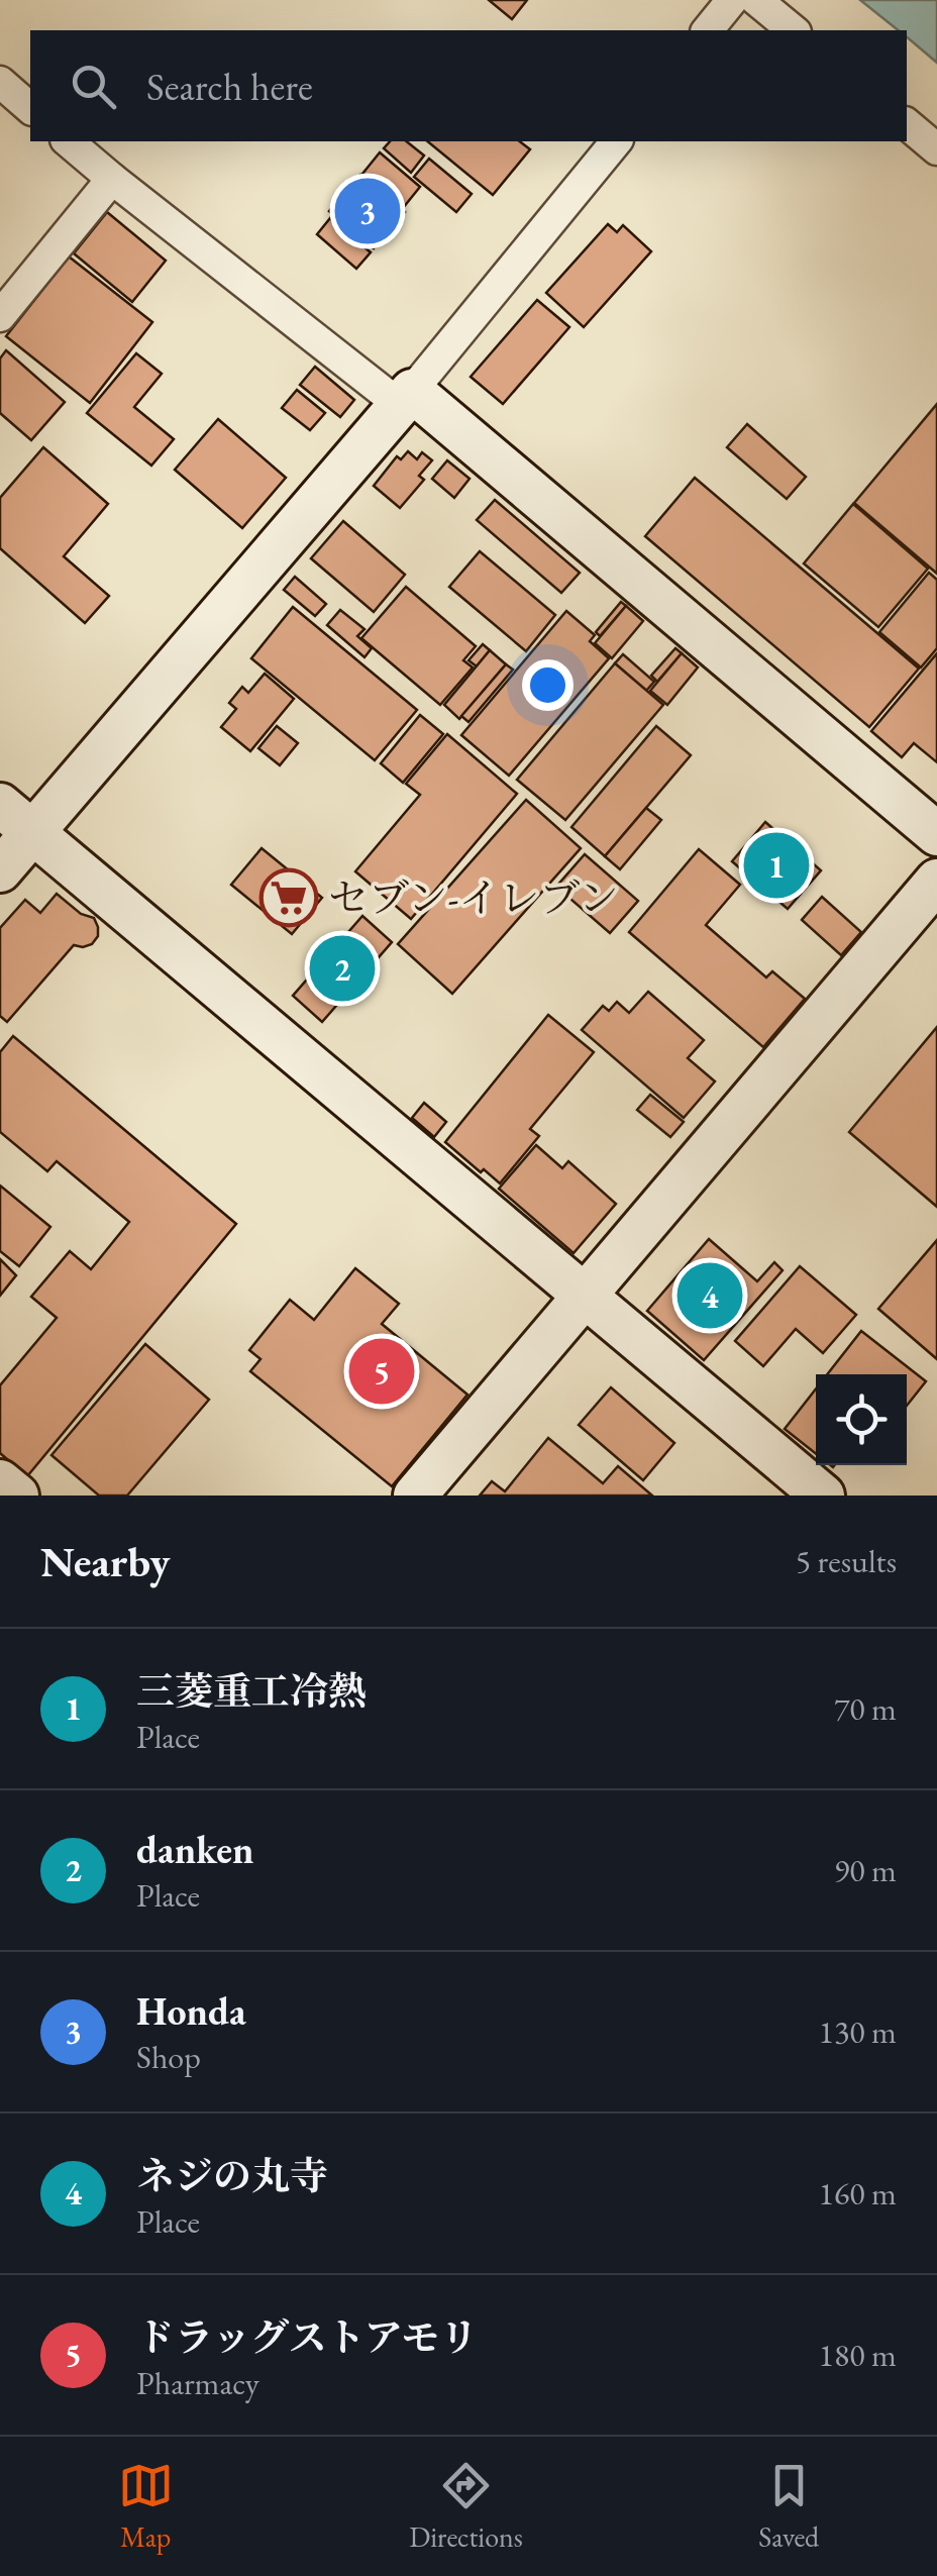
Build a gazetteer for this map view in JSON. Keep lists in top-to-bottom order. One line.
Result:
{"places":{"supermarket":["セブン-イレブン"]},"page":{"search":"Search here","pins":["3","1","2","4","5"],"heading":["Nearby","5 results"],"list":[{"mark":"1","name":"三菱重工冷熱","note":"Place","value":"70 m"},{"mark":"2","name":"danken","note":"Place","value":"90 m"},{"mark":"3","name":"Honda","note":"Shop","value":"130 m"},{"mark":"4","name":"ネジの丸寺","note":"Place","value":"160 m"},{"mark":"5","name":"ドラッグストアモリ","note":"Pharmacy","value":"180 m"}],"nav":["Map","Directions","Saved"]}}
